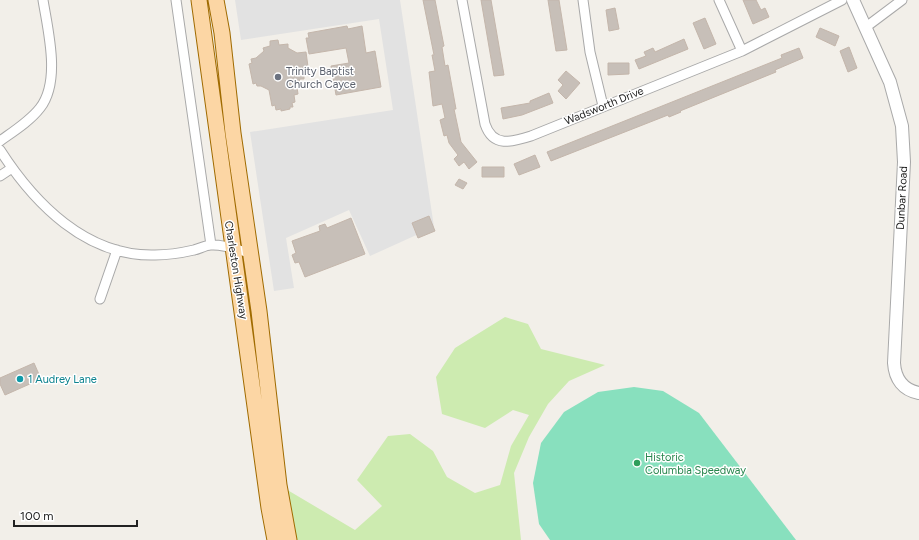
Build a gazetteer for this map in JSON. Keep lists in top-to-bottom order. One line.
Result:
{"streets":{"main road":["Charleston Highway"],"street":["Wadsworth Drive","Dunbar Road"]},"places":["Trinity Baptist Church Cayce","1 Audrey Lane","Historic Columbia Speedway"],"scale_bar":"100 m"}
